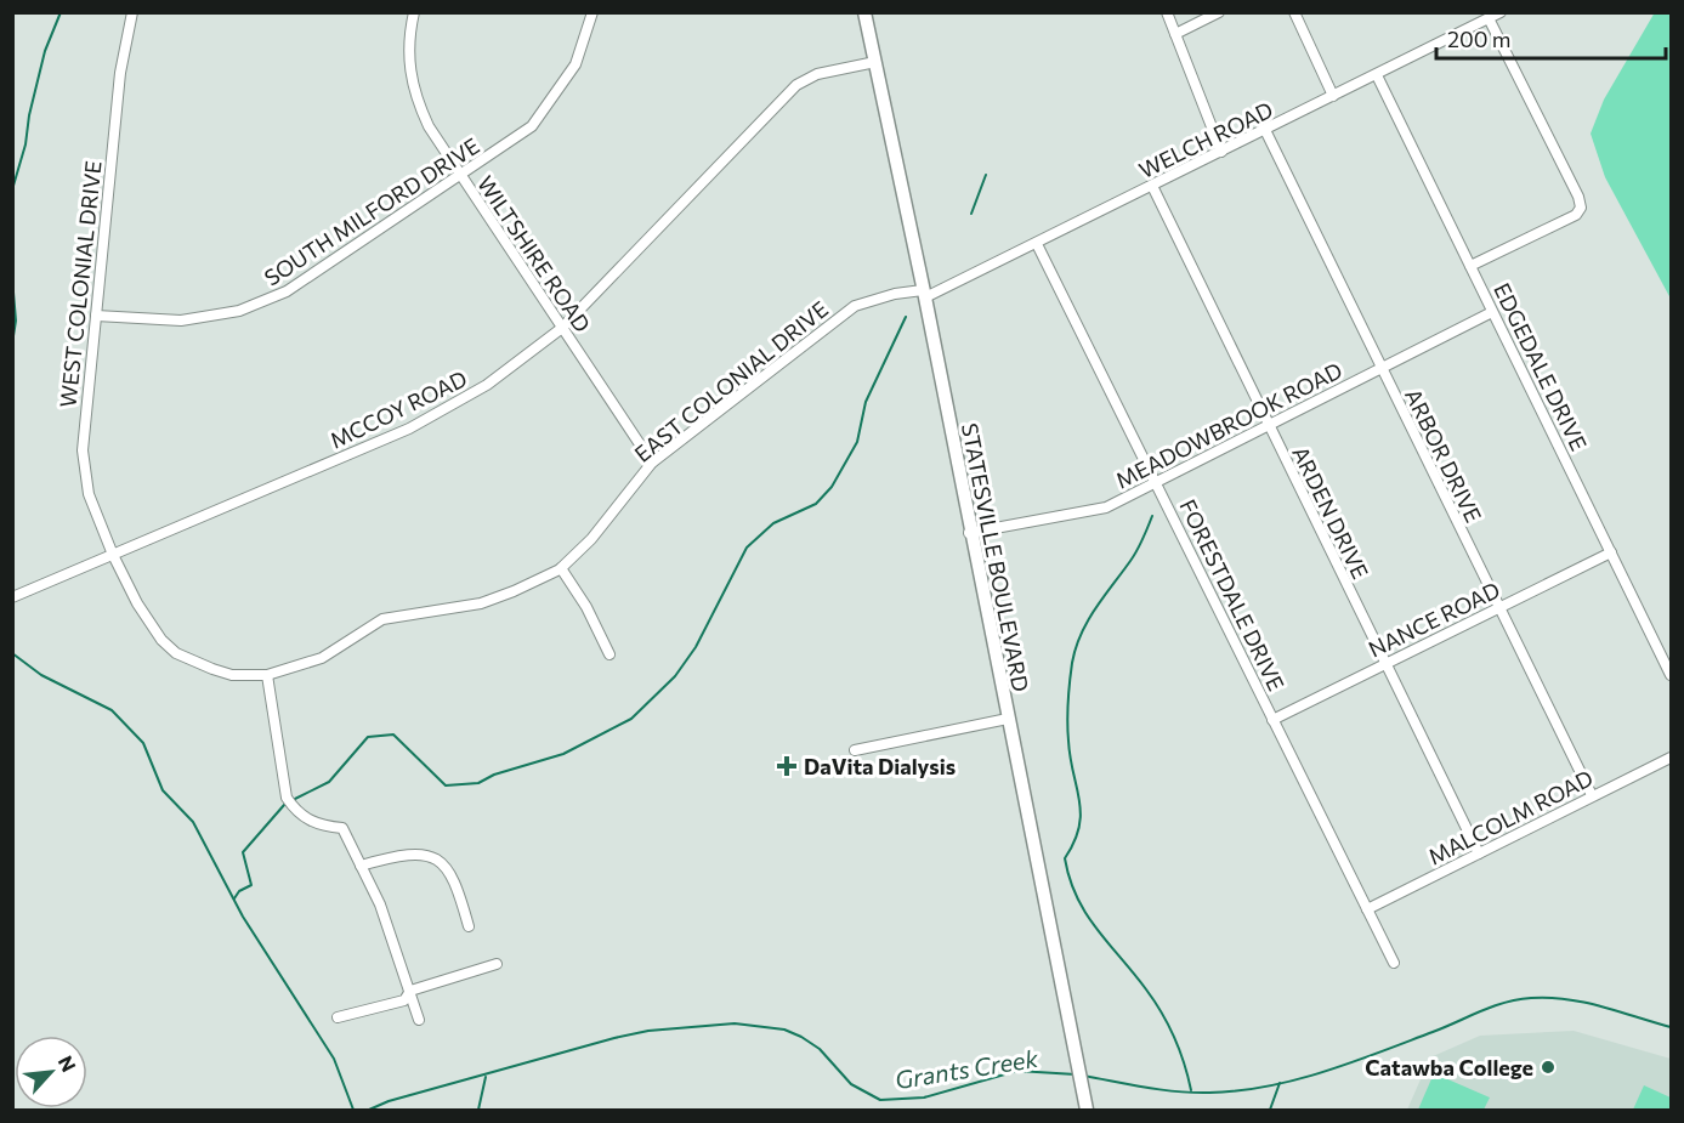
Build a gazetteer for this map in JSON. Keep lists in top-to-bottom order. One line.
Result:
{"streets":{"main road":["STATESVILLE BOULEVARD"],"street":["WELCH ROAD","SOUTH MILFORD DRIVE","WILTSHIRE ROAD","WEST COLONIAL DRIVE","EDGEDALE DRIVE","EAST COLONIAL DRIVE","MCCOY ROAD","MEADOWBROOK ROAD","ARBOR DRIVE","ARDEN DRIVE","FORESTDALE DRIVE","NANCE ROAD","MALCOLM ROAD"]},"crossings":[["WELCH ROAD","EDGEDALE DRIVE"],["WELCH ROAD","EAST COLONIAL DRIVE"],["WELCH ROAD","ARBOR DRIVE"],["WELCH ROAD","ARDEN DRIVE"],["WELCH ROAD","STATESVILLE BOULEVARD"],["WELCH ROAD","FORESTDALE DRIVE"],["SOUTH MILFORD DRIVE","WILTSHIRE ROAD"],["SOUTH MILFORD DRIVE","WEST COLONIAL DRIVE"],["WILTSHIRE ROAD","EAST COLONIAL DRIVE"],["WILTSHIRE ROAD","MCCOY ROAD"],["WEST COLONIAL DRIVE","EAST COLONIAL DRIVE"],["WEST COLONIAL DRIVE","MCCOY ROAD"],["EDGEDALE DRIVE","MEADOWBROOK ROAD"],["EDGEDALE DRIVE","NANCE ROAD"],["EAST COLONIAL DRIVE","MCCOY ROAD"],["EAST COLONIAL DRIVE","STATESVILLE BOULEVARD"],["MCCOY ROAD","STATESVILLE BOULEVARD"],["MEADOWBROOK ROAD","ARBOR DRIVE"],["MEADOWBROOK ROAD","ARDEN DRIVE"],["MEADOWBROOK ROAD","STATESVILLE BOULEVARD"],["MEADOWBROOK ROAD","FORESTDALE DRIVE"],["ARBOR DRIVE","NANCE ROAD"],["ARBOR DRIVE","MALCOLM ROAD"],["ARDEN DRIVE","NANCE ROAD"],["ARDEN DRIVE","MALCOLM ROAD"],["FORESTDALE DRIVE","NANCE ROAD"],["FORESTDALE DRIVE","MALCOLM ROAD"]],"water":["Grants Creek"],"places":{"health":["DaVita Dialysis"],"other":["Catawba College"]},"scale_bar":"200 m","north":"top right"}
